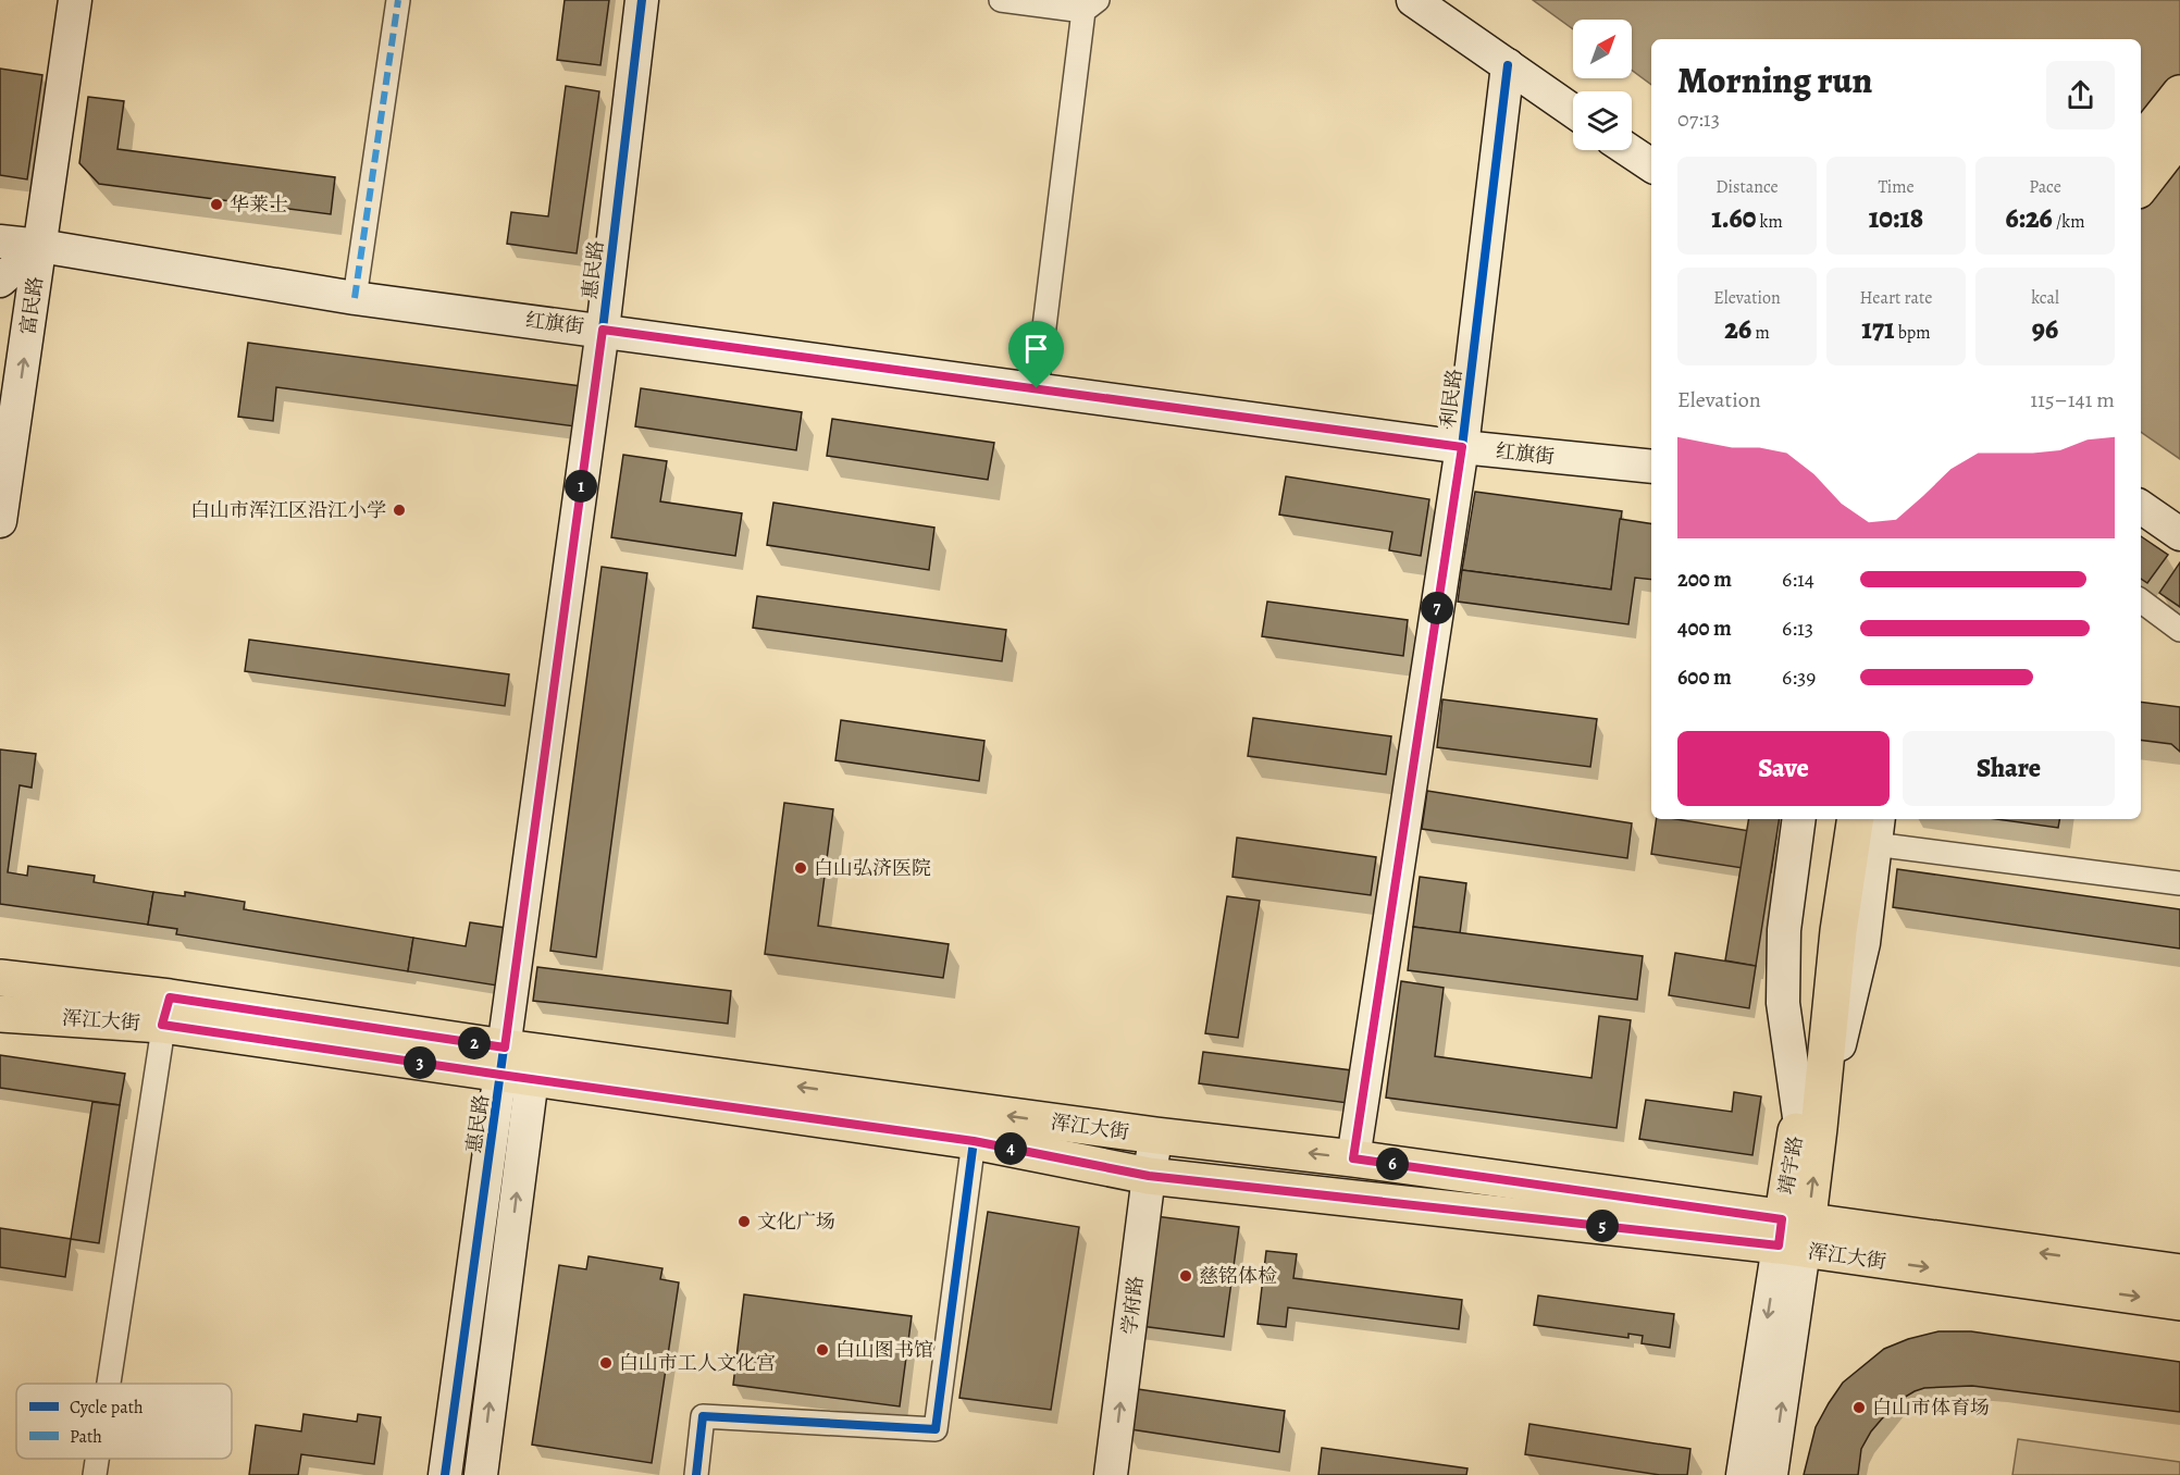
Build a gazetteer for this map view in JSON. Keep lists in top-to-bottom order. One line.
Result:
{"streets":{"main road":["浑江大街","靖宇路"],"street":["惠民路","富民路","红旗街","利民路","学府路"]},"crossings":[["惠民路","红旗街"],["惠民路","浑江大街"],["富民路","红旗街"],["红旗街","利民路"],["利民路","浑江大街"],["浑江大街","靖宇路"],["浑江大街","学府路"]],"one_way":["富民路","学府路"],"places":["华莱士","白山市浑江区沿江小学","白山弘济医院","文化广场","慈铭体检","白山图书馆","白山市工人文化宫","白山市体育场"],"legend":["Cycle path","Path"],"north":"top right","page":{"heading":["Morning run","07:13"],"stats":[["Distance","1.60 km"],["Time","10:18"],["Pace","6:26 /km"],["Elevation","26 m"],["Heart rate","171 bpm"],["kcal","96"]],"chart":["Elevation","115–141 m"],"pins":["1","7","2","3","4","6","5"],"list":[{"name":"200 m","note":"6:14"},{"name":"400 m","note":"6:13"},{"name":"600 m","note":"6:39"}],"buttons":["Save","Share"]}}
